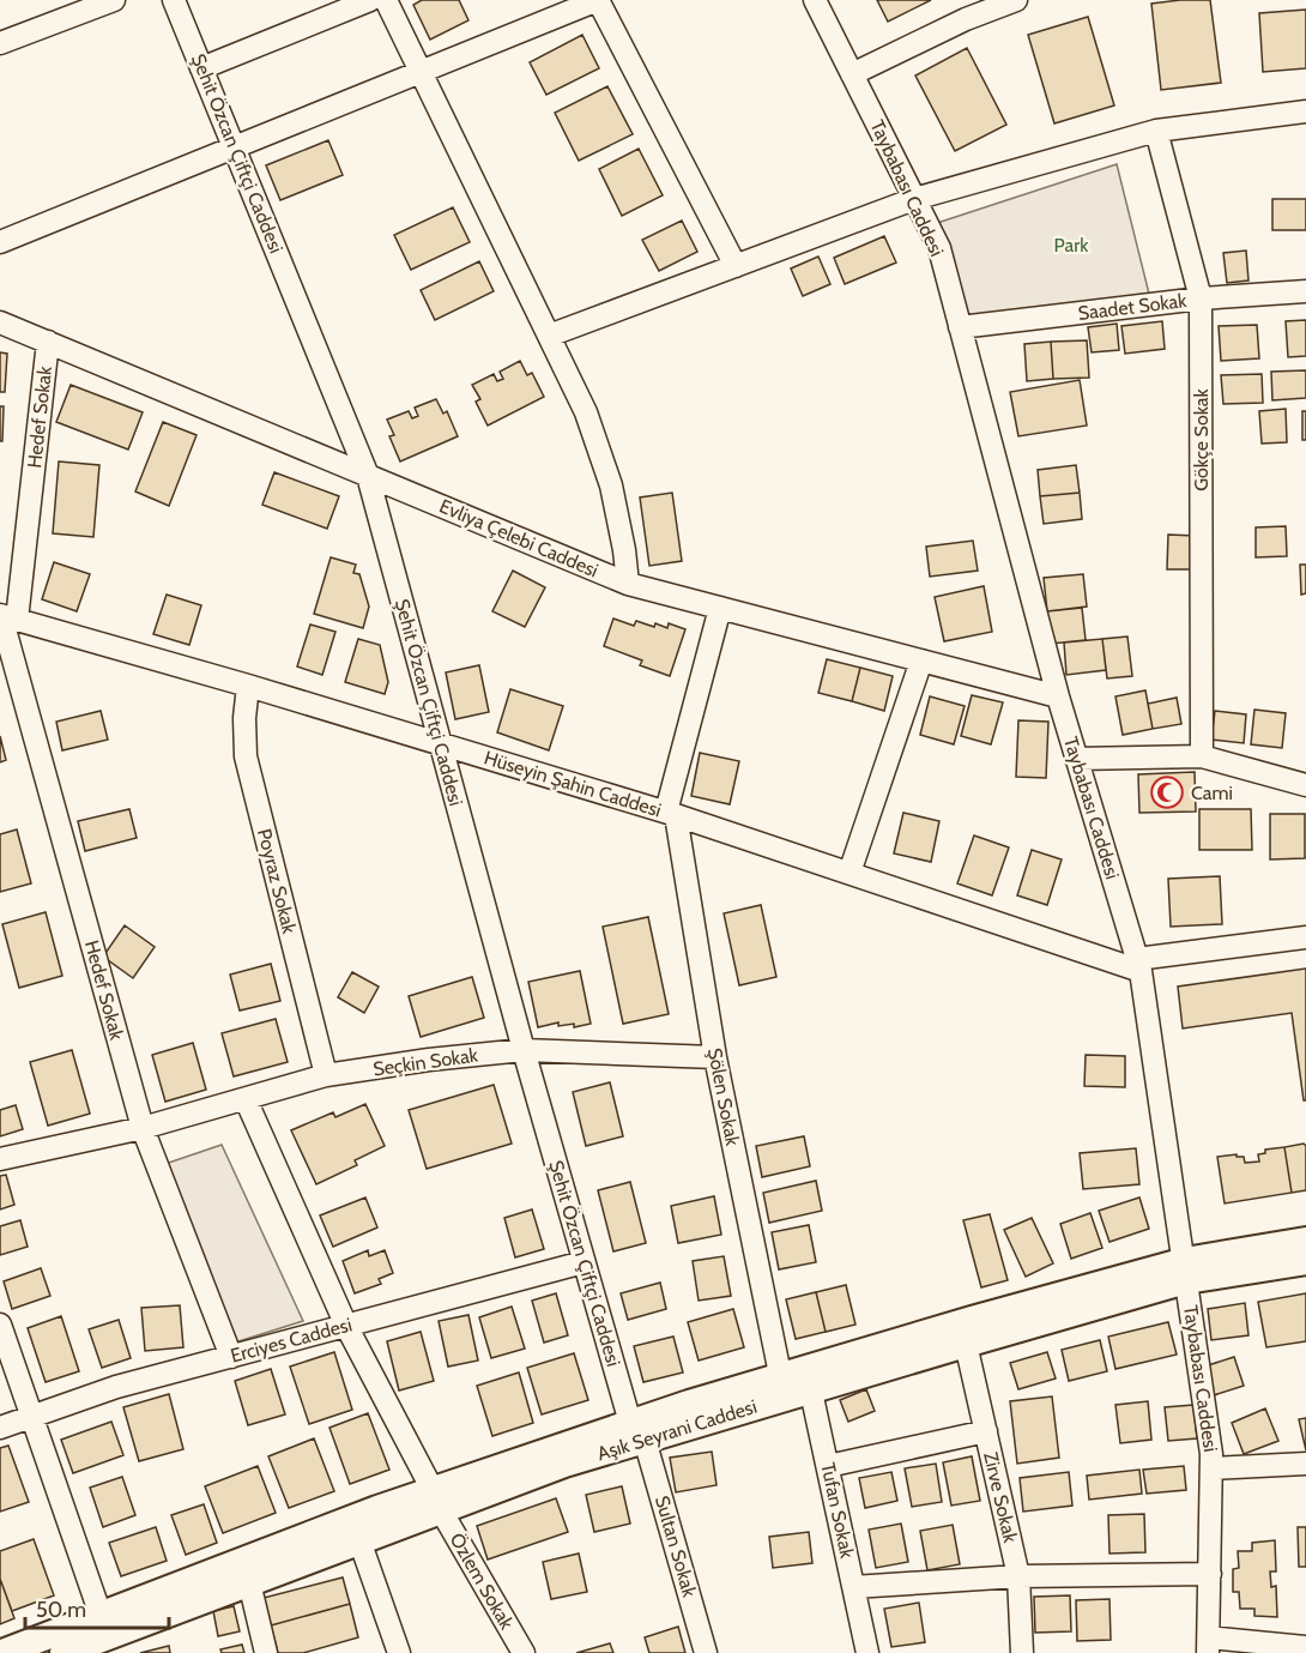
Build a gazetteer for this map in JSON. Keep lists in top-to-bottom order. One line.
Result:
{"streets":{"main road":["Aşık Seyrani Caddesi"],"street":["Şehit Özcan Çiftçi Caddesi","Taybabası Caddesi","Saadet Sokak","Hedef Sokak","Gökçe Sokak","Evliya Çelebi Caddesi","Hüseyin Şahin Caddesi","Poyraz Sokak","Seçkin Sokak","Şölen Sokak","Erciyes Caddesi","Zirve Sokak","Tufan Sokak","Sultan Sokak","Özlem Sokak"]},"crossings":[["Şehit Özcan Çiftçi Caddesi","Evliya Çelebi Caddesi"],["Şehit Özcan Çiftçi Caddesi","Hüseyin Şahin Caddesi"],["Şehit Özcan Çiftçi Caddesi","Seçkin Sokak"],["Şehit Özcan Çiftçi Caddesi","Erciyes Caddesi"],["Şehit Özcan Çiftçi Caddesi","Aşık Seyrani Caddesi"],["Şehit Özcan Çiftçi Caddesi","Sultan Sokak"],["Taybabası Caddesi","Saadet Sokak"],["Taybabası Caddesi","Evliya Çelebi Caddesi"],["Taybabası Caddesi","Hüseyin Şahin Caddesi"],["Taybabası Caddesi","Aşık Seyrani Caddesi"],["Saadet Sokak","Gökçe Sokak"],["Hedef Sokak","Evliya Çelebi Caddesi"],["Hedef Sokak","Hüseyin Şahin Caddesi"],["Hedef Sokak","Seçkin Sokak"],["Hedef Sokak","Erciyes Caddesi"],["Hüseyin Şahin Caddesi","Poyraz Sokak"],["Hüseyin Şahin Caddesi","Şölen Sokak"],["Poyraz Sokak","Seçkin Sokak"],["Seçkin Sokak","Şölen Sokak"],["Seçkin Sokak","Özlem Sokak"],["Şölen Sokak","Aşık Seyrani Caddesi"],["Erciyes Caddesi","Özlem Sokak"],["Aşık Seyrani Caddesi","Zirve Sokak"],["Aşık Seyrani Caddesi","Tufan Sokak"],["Aşık Seyrani Caddesi","Sultan Sokak"],["Aşık Seyrani Caddesi","Özlem Sokak"]],"parks":["Park"],"places":{"mosque":["Cami"]},"scale_bar":"50 m"}
